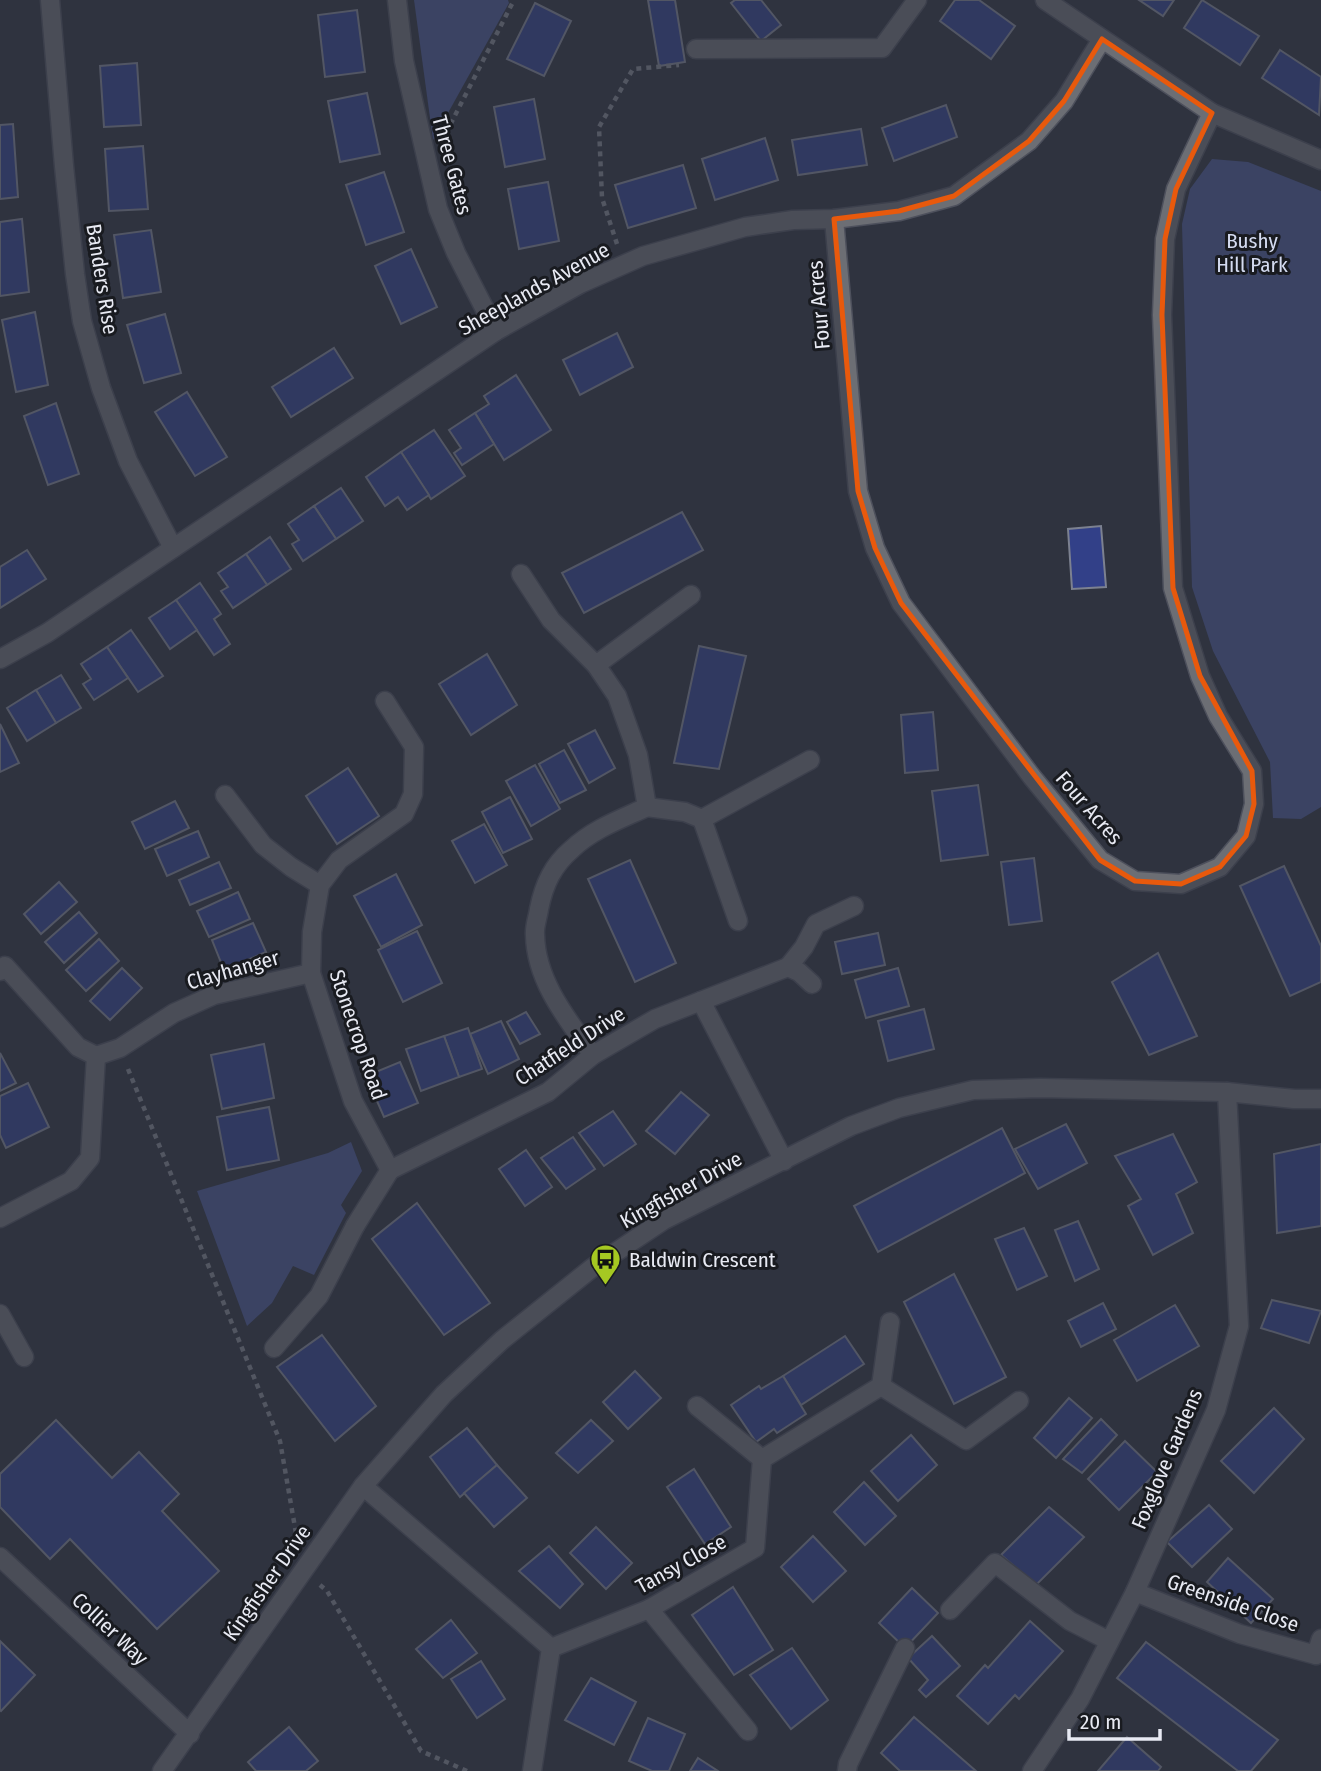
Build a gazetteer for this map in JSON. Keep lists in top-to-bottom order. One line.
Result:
{"streets":{"street":["Three Gates","Banders Rise","Sheeplands Avenue","Four Acres","Clayhanger","Stonecrop Road","Chatfield Drive","Kingfisher Drive","Foxglove Gardens","Tansy Close","Greenside Close","Collier Way"]},"crossings":[["Three Gates","Sheeplands Avenue"],["Banders Rise","Sheeplands Avenue"],["Sheeplands Avenue","Four Acres"],["Clayhanger","Stonecrop Road"],["Stonecrop Road","Chatfield Drive"],["Kingfisher Drive","Foxglove Gardens"],["Kingfisher Drive","Collier Way"],["Foxglove Gardens","Greenside Close"]],"parks":["Bushy Hill Park"],"places":{"bus stop":["Baldwin Crescent"]},"scale_bar":"20 m"}
